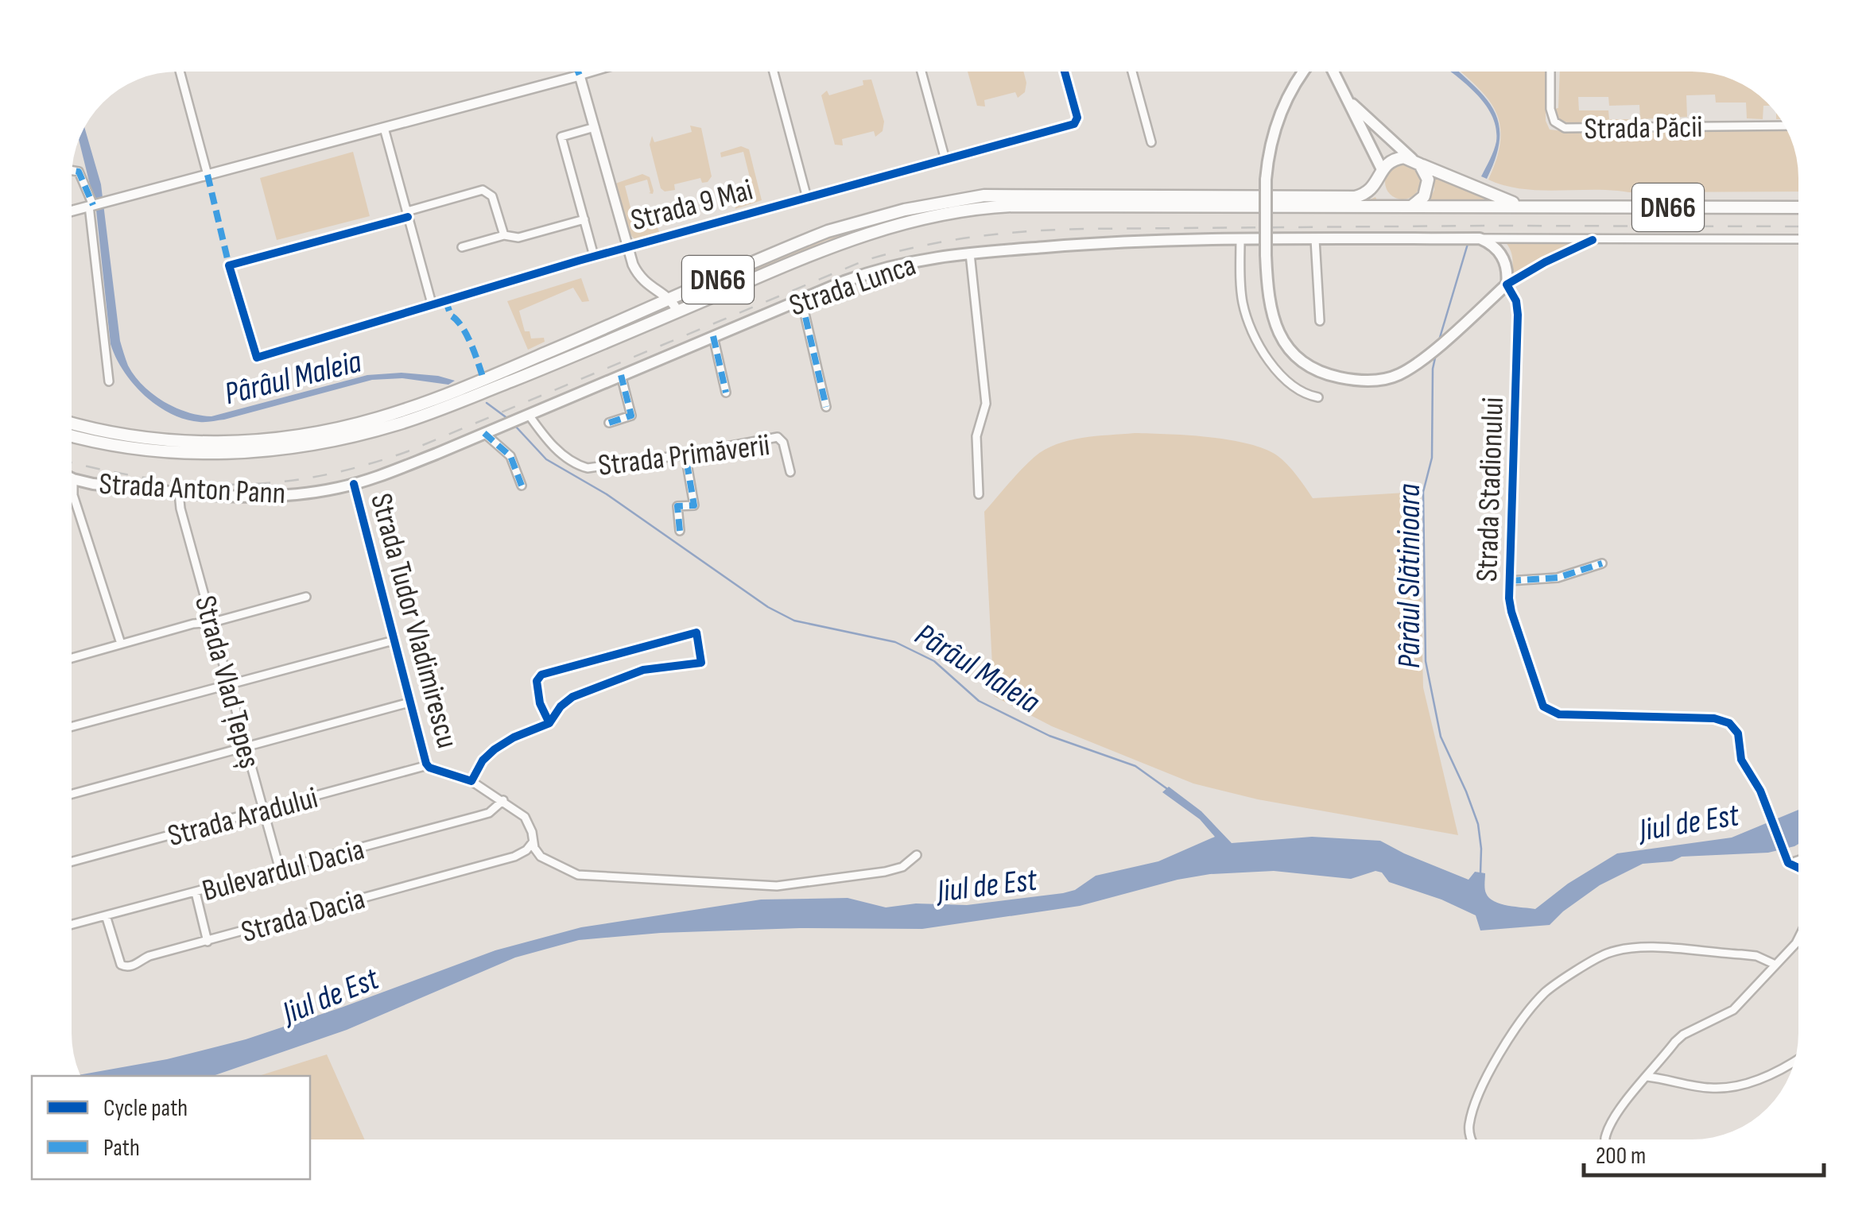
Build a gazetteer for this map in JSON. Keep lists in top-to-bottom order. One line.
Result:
{"streets":{"main road":["DN66","Strada Lunca","Strada Anton Pann"],"street":["Strada Păcii","Strada 9 Mai","Strada Primăverii","Strada Stadionului","Strada Tudor Vladimirescu","Strada Vlad Țepeș","Strada Aradului","Bulevardul Dacia","Strada Dacia"]},"crossings":[["Strada Lunca","Strada Primăverii"],["Strada Lunca","Strada Anton Pann"],["Strada Anton Pann","Strada Tudor Vladimirescu"],["Strada Anton Pann","Strada Vlad Țepeș"],["Strada Tudor Vladimirescu","Strada Aradului"],["Strada Vlad Țepeș","Strada Aradului"],["Strada Vlad Țepeș","Bulevardul Dacia"],["Bulevardul Dacia","Strada Dacia"]],"water":["Pârâul Maleia","Pârâul Slătinioara","Jiul de Est"],"legend":["Cycle path","Path"],"scale_bar":"200 m"}
